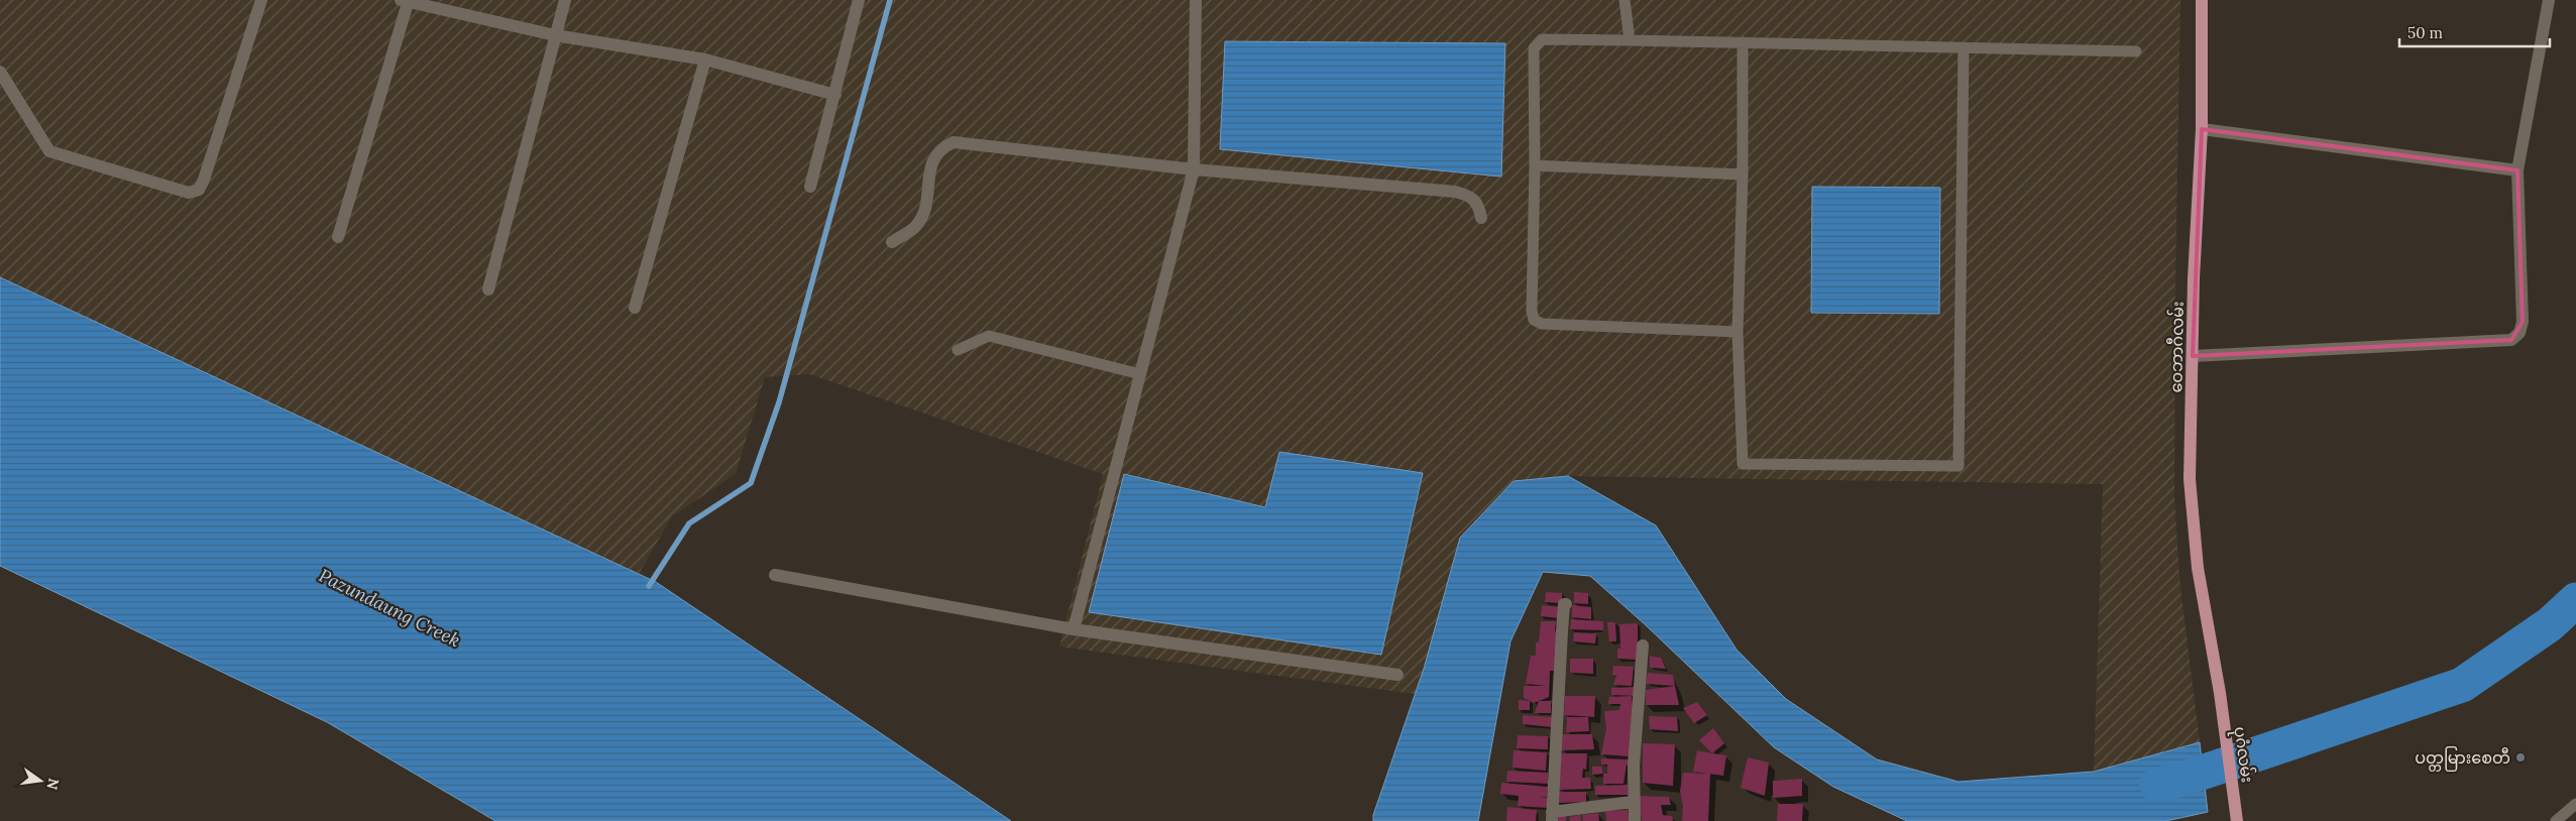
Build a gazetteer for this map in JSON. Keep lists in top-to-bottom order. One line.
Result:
{"streets":{"main road":["ဝေဘာဂီလမ်း","ပုဂံလမ်း"]},"crossings":[["ဝေဘာဂီလမ်း","ပုဂံလမ်း"]],"water":["Pazundaung Creek"],"places":["ပတ္တမြား‌စေတီ"],"scale_bar":"50 m","north":"right"}
